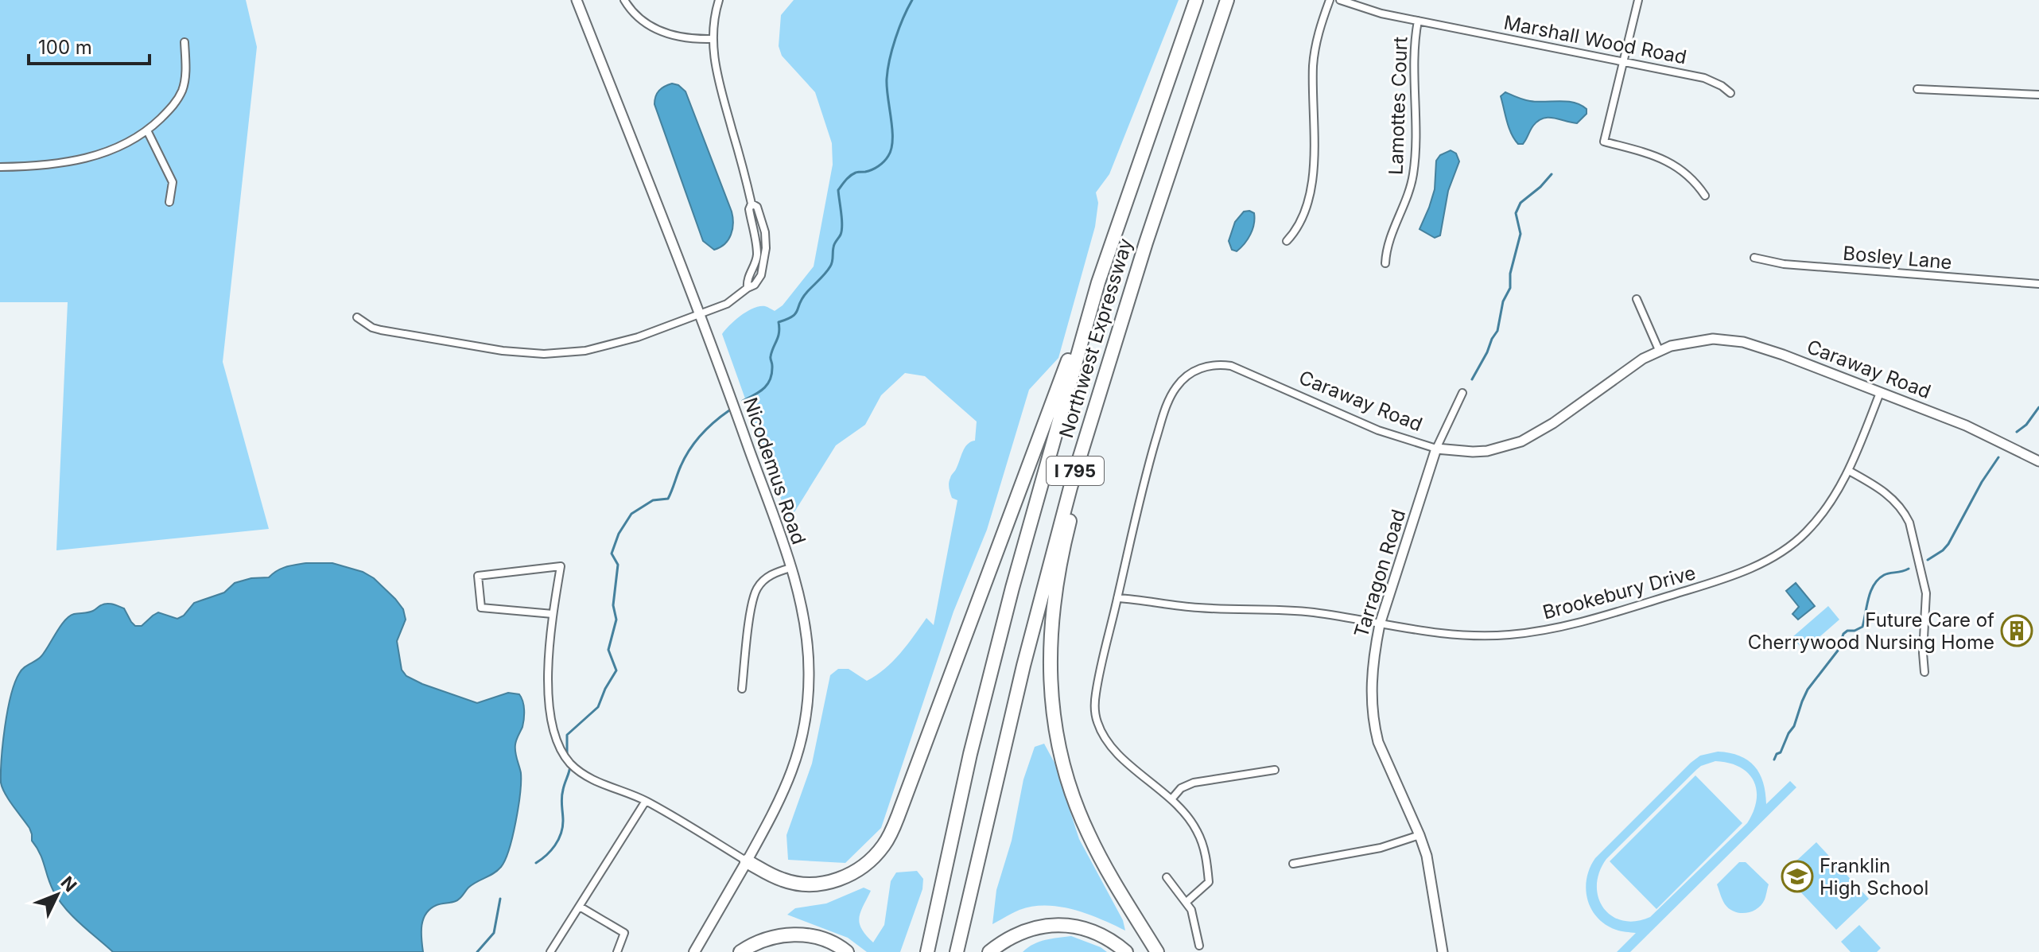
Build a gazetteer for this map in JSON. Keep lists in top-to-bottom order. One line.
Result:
{"streets":{"highway":["Northwest Expressway","I 795"],"main road":["Nicodemus Road"],"street":["Marshall Wood Road","Lamottes Court","Bosley Lane","Caraway Road","Tarragon Road","Brookebury Drive"]},"crossings":[["Marshall Wood Road","Lamottes Court"],["Caraway Road","Tarragon Road"],["Caraway Road","Brookebury Drive"],["Tarragon Road","Brookebury Drive"]],"places":{"building":["Future Care of Cherrywood Nursing Home"],"school or university":["Franklin High School"]},"scale_bar":"100 m","north":"top right"}
